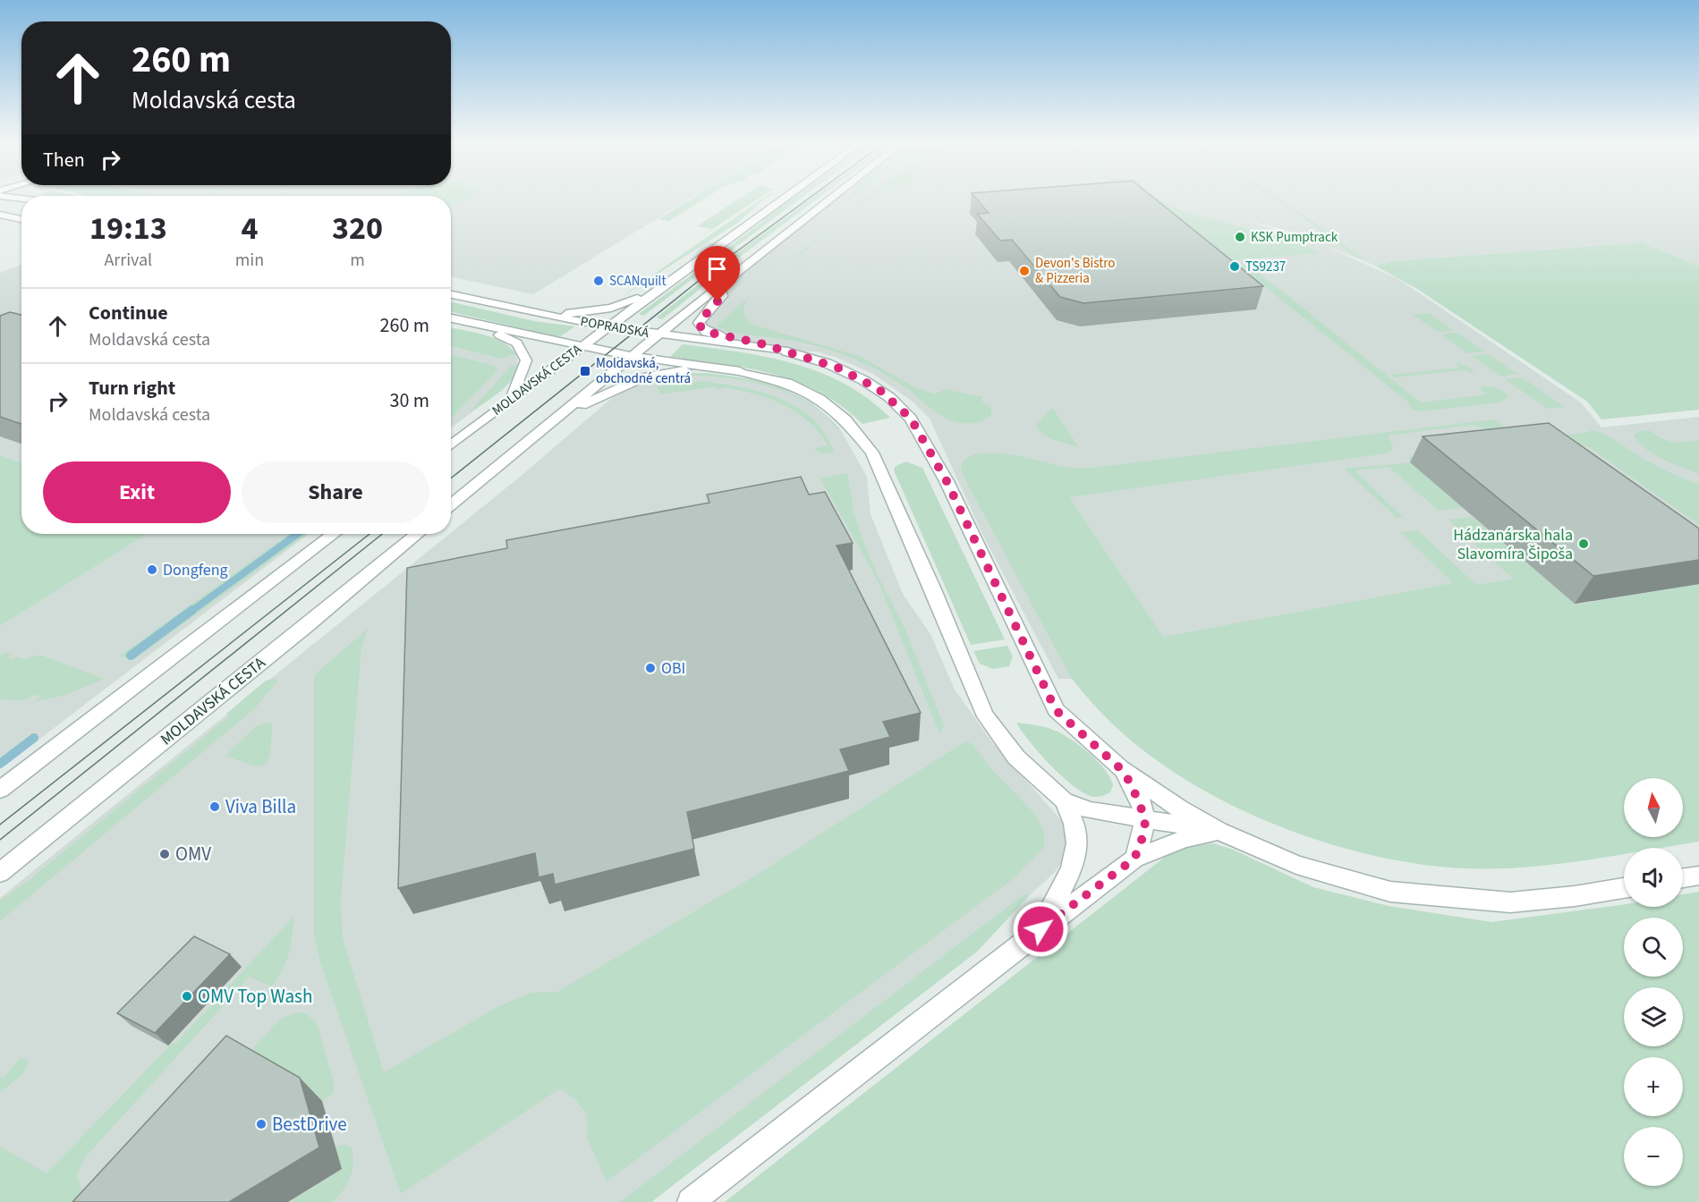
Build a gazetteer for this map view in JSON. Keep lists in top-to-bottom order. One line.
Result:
{"streets":{"street":["POPRADSKÁ","MOLDAVSKÁ CESTA"]},"crossings":[["POPRADSKÁ","MOLDAVSKÁ CESTA"]],"places":{"other":["KSK Pumptrack","TS9237","Devon's Bistro & Pizzeria","SCANquilt","Hádzanárska hala Slavomíra Šipoša","Dongfeng","OBI","Viva Billa","OMV","OMV Top Wash","BestDrive"],"transit":["Moldavská, obchodné centrá"]},"north":"top","page":{"turn":["260 m","Moldavská cesta"],"then":"Then","eta":["19:13","Arrival","4","min","320","m"],"list":[{"name":"Continue","note":"Moldavská cesta","value":"260 m"},{"name":"Turn right","note":"Moldavská cesta","value":"30 m"}],"buttons":["Exit","Share"],"map_buttons":["+","−"]}}
